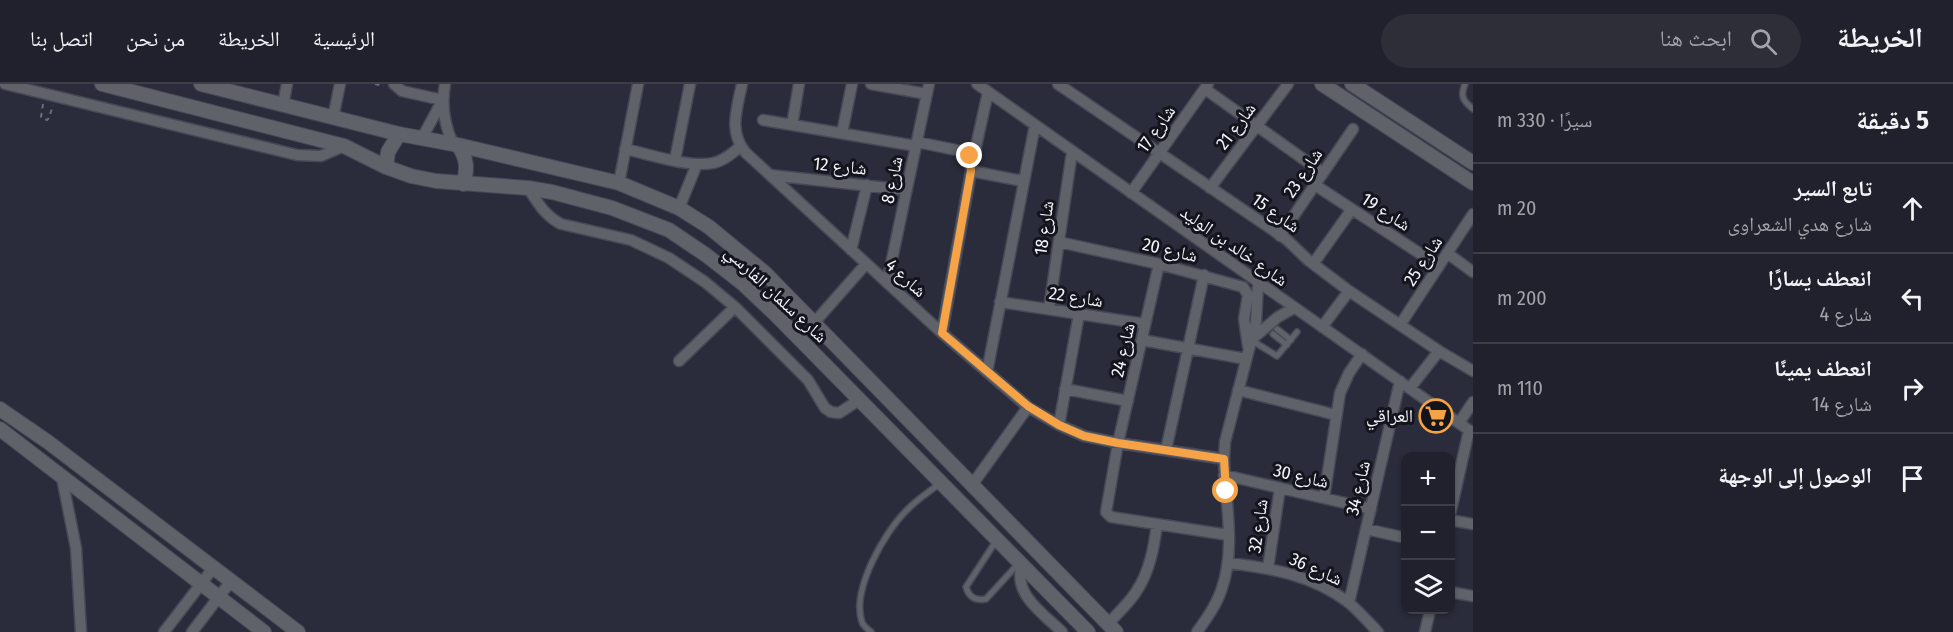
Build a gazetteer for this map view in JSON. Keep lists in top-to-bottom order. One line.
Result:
{"streets":{"street":["شارع 21","شارع 17","شارع 12","شارع 23","شارع 8","شارع 19","شارع 15","شارع 18","شارع خالد بن الوليد","شارع 20","شارع 25","شارع 4","شارع سلمان الفارسي","شارع 22","شارع 24","شارع 30","شارع 34","شارع 32","شارع 36"]},"crossings":[["شارع 21","شارع 15"],["شارع 17","شارع 15"],["شارع 17","شارع خالد بن الوليد"],["شارع 12","شارع 8"],["شارع 12","شارع 4"],["شارع 23","شارع 19"],["شارع 23","شارع 15"],["شارع 8","شارع 4"],["شارع 19","شارع 25"],["شارع 15","شارع 25"],["شارع 18","شارع خالد بن الوليد"],["شارع 18","شارع 20"],["شارع 18","شارع 22"],["شارع خالد بن الوليد","شارع 34"],["شارع 20","شارع 24"],["شارع 4","شارع 24"],["شارع 22","شارع 24"],["شارع 30","شارع 34"],["شارع 30","شارع 32"],["شارع 34","شارع 36"],["شارع 32","شارع 36"]],"places":{"supermarket":["العراقي"]},"page":{"header":"الخريطة","search":"ابحث هنا","nav":["الرئيسية","الخريطة","من نحن","اتصل بنا"],"heading":["5 دقيقة","سيرًا · 330 m"],"list":[["تابع السير","شارع هدي الشعراوى","20 m"],["انعطف يسارًا","شارع 4","200 m"],["انعطف يمينًا","شارع 14","110 m"],"الوصول إلى الوجهة"],"map_buttons":["+","−"]}}
